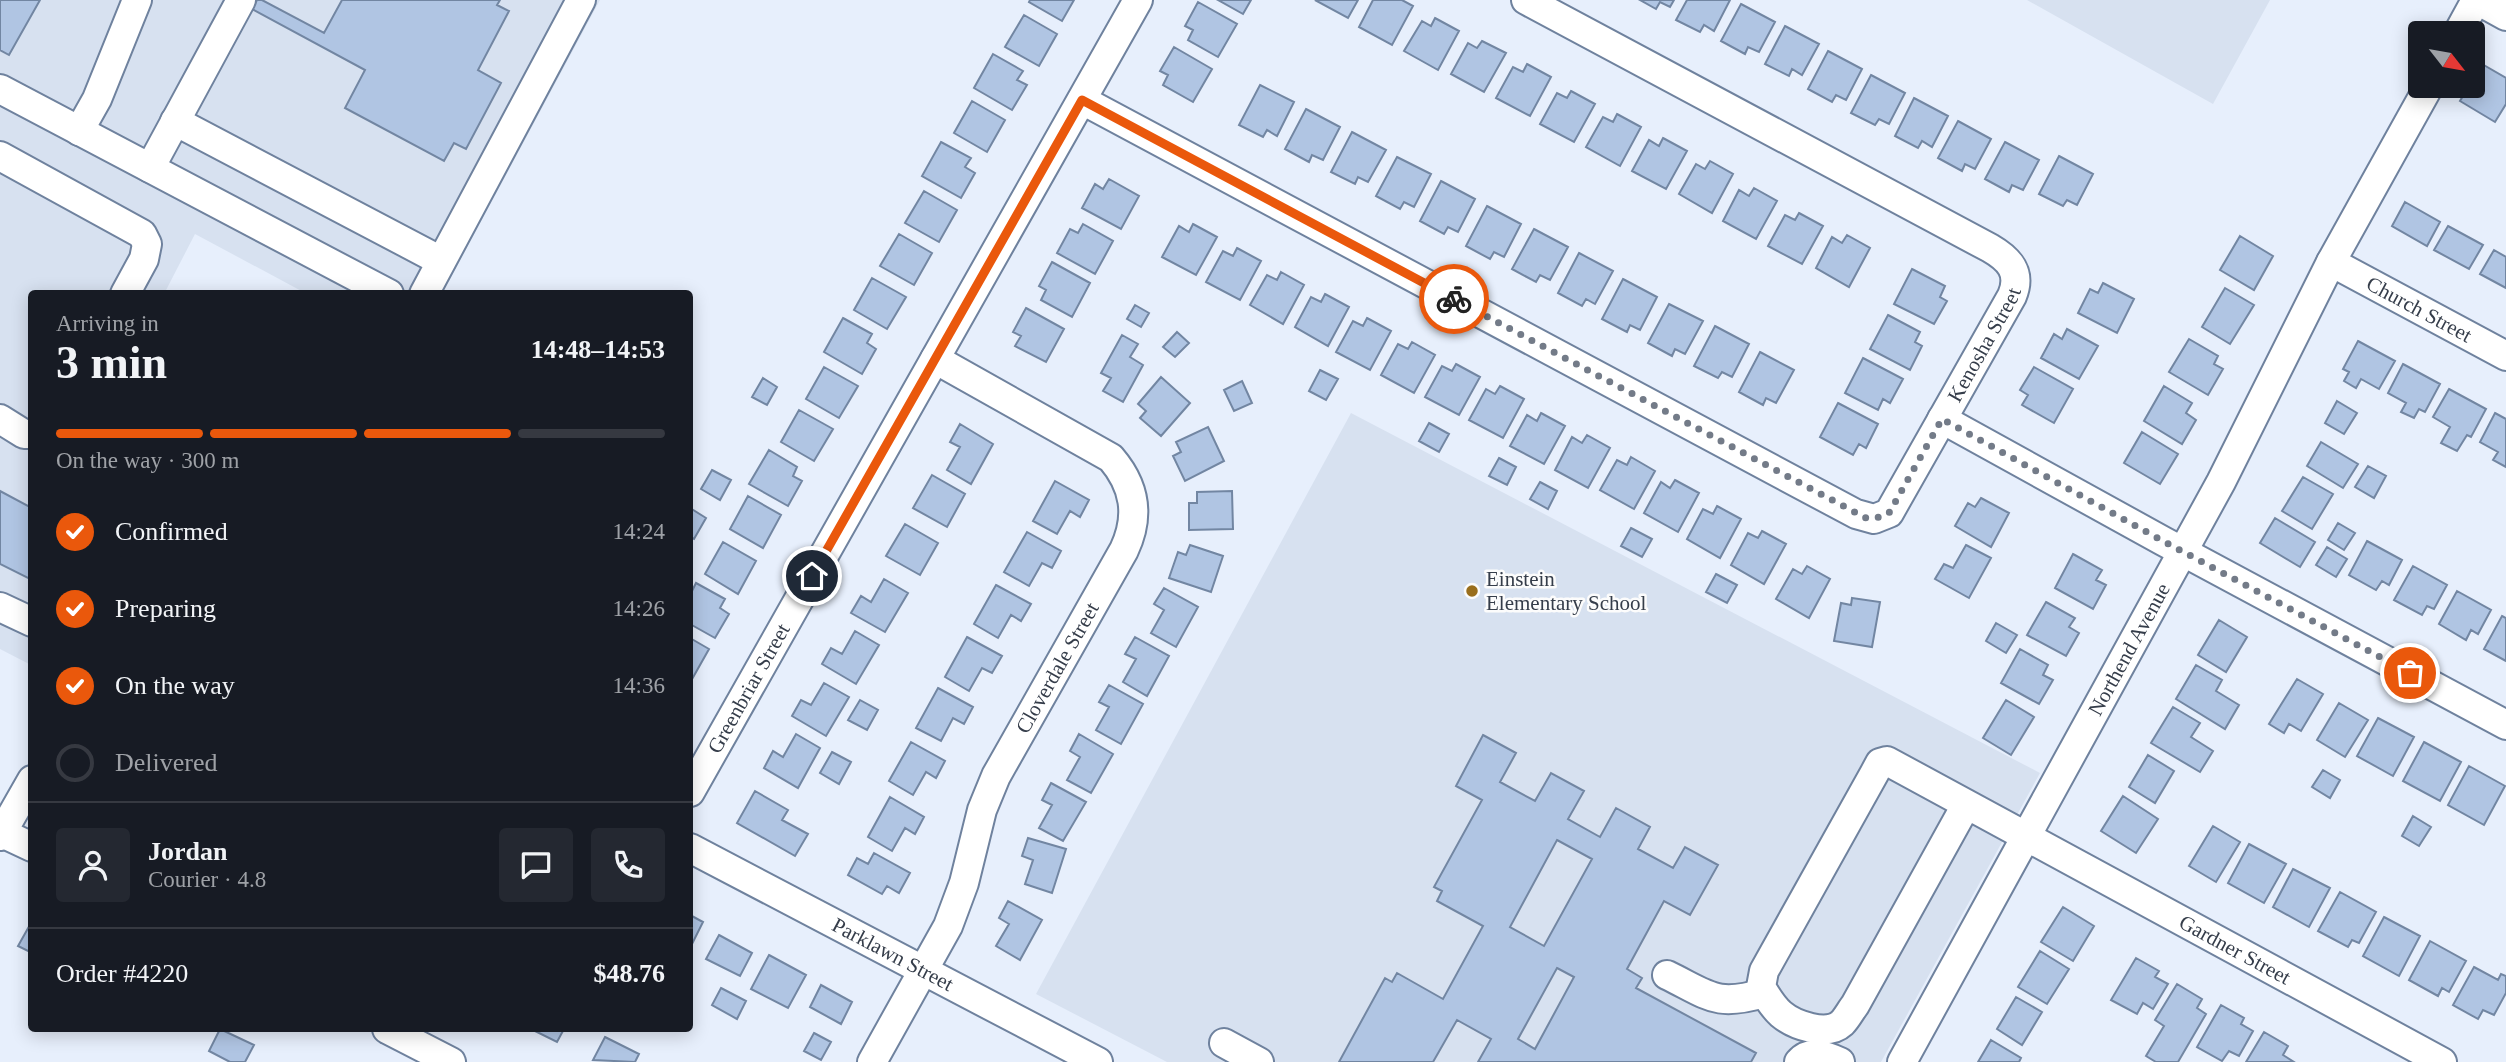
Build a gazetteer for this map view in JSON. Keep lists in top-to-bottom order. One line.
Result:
{"streets":{"street":["Church Street","Kenosha Street","Northend Avenue","Cloverdale Street","Greenbriar Street","Gardner Street","Parklawn Street"]},"crossings":[["Church Street","Northend Avenue"],["Kenosha Street","Northend Avenue"],["Northend Avenue","Gardner Street"],["Cloverdale Street","Greenbriar Street"],["Cloverdale Street","Parklawn Street"]],"places":["Einstein Elementary School"],"north":"bottom right","page":{"heading":["3 min","Arriving in","14:48–14:53"],"panel":["Jordan","Courier · 4.8","Order #4220","$48.76"],"bar":"On the way · 300 m","list":[["Confirmed","14:24"],["Preparing","14:26"],["On the way","14:36"],"Delivered"]}}
